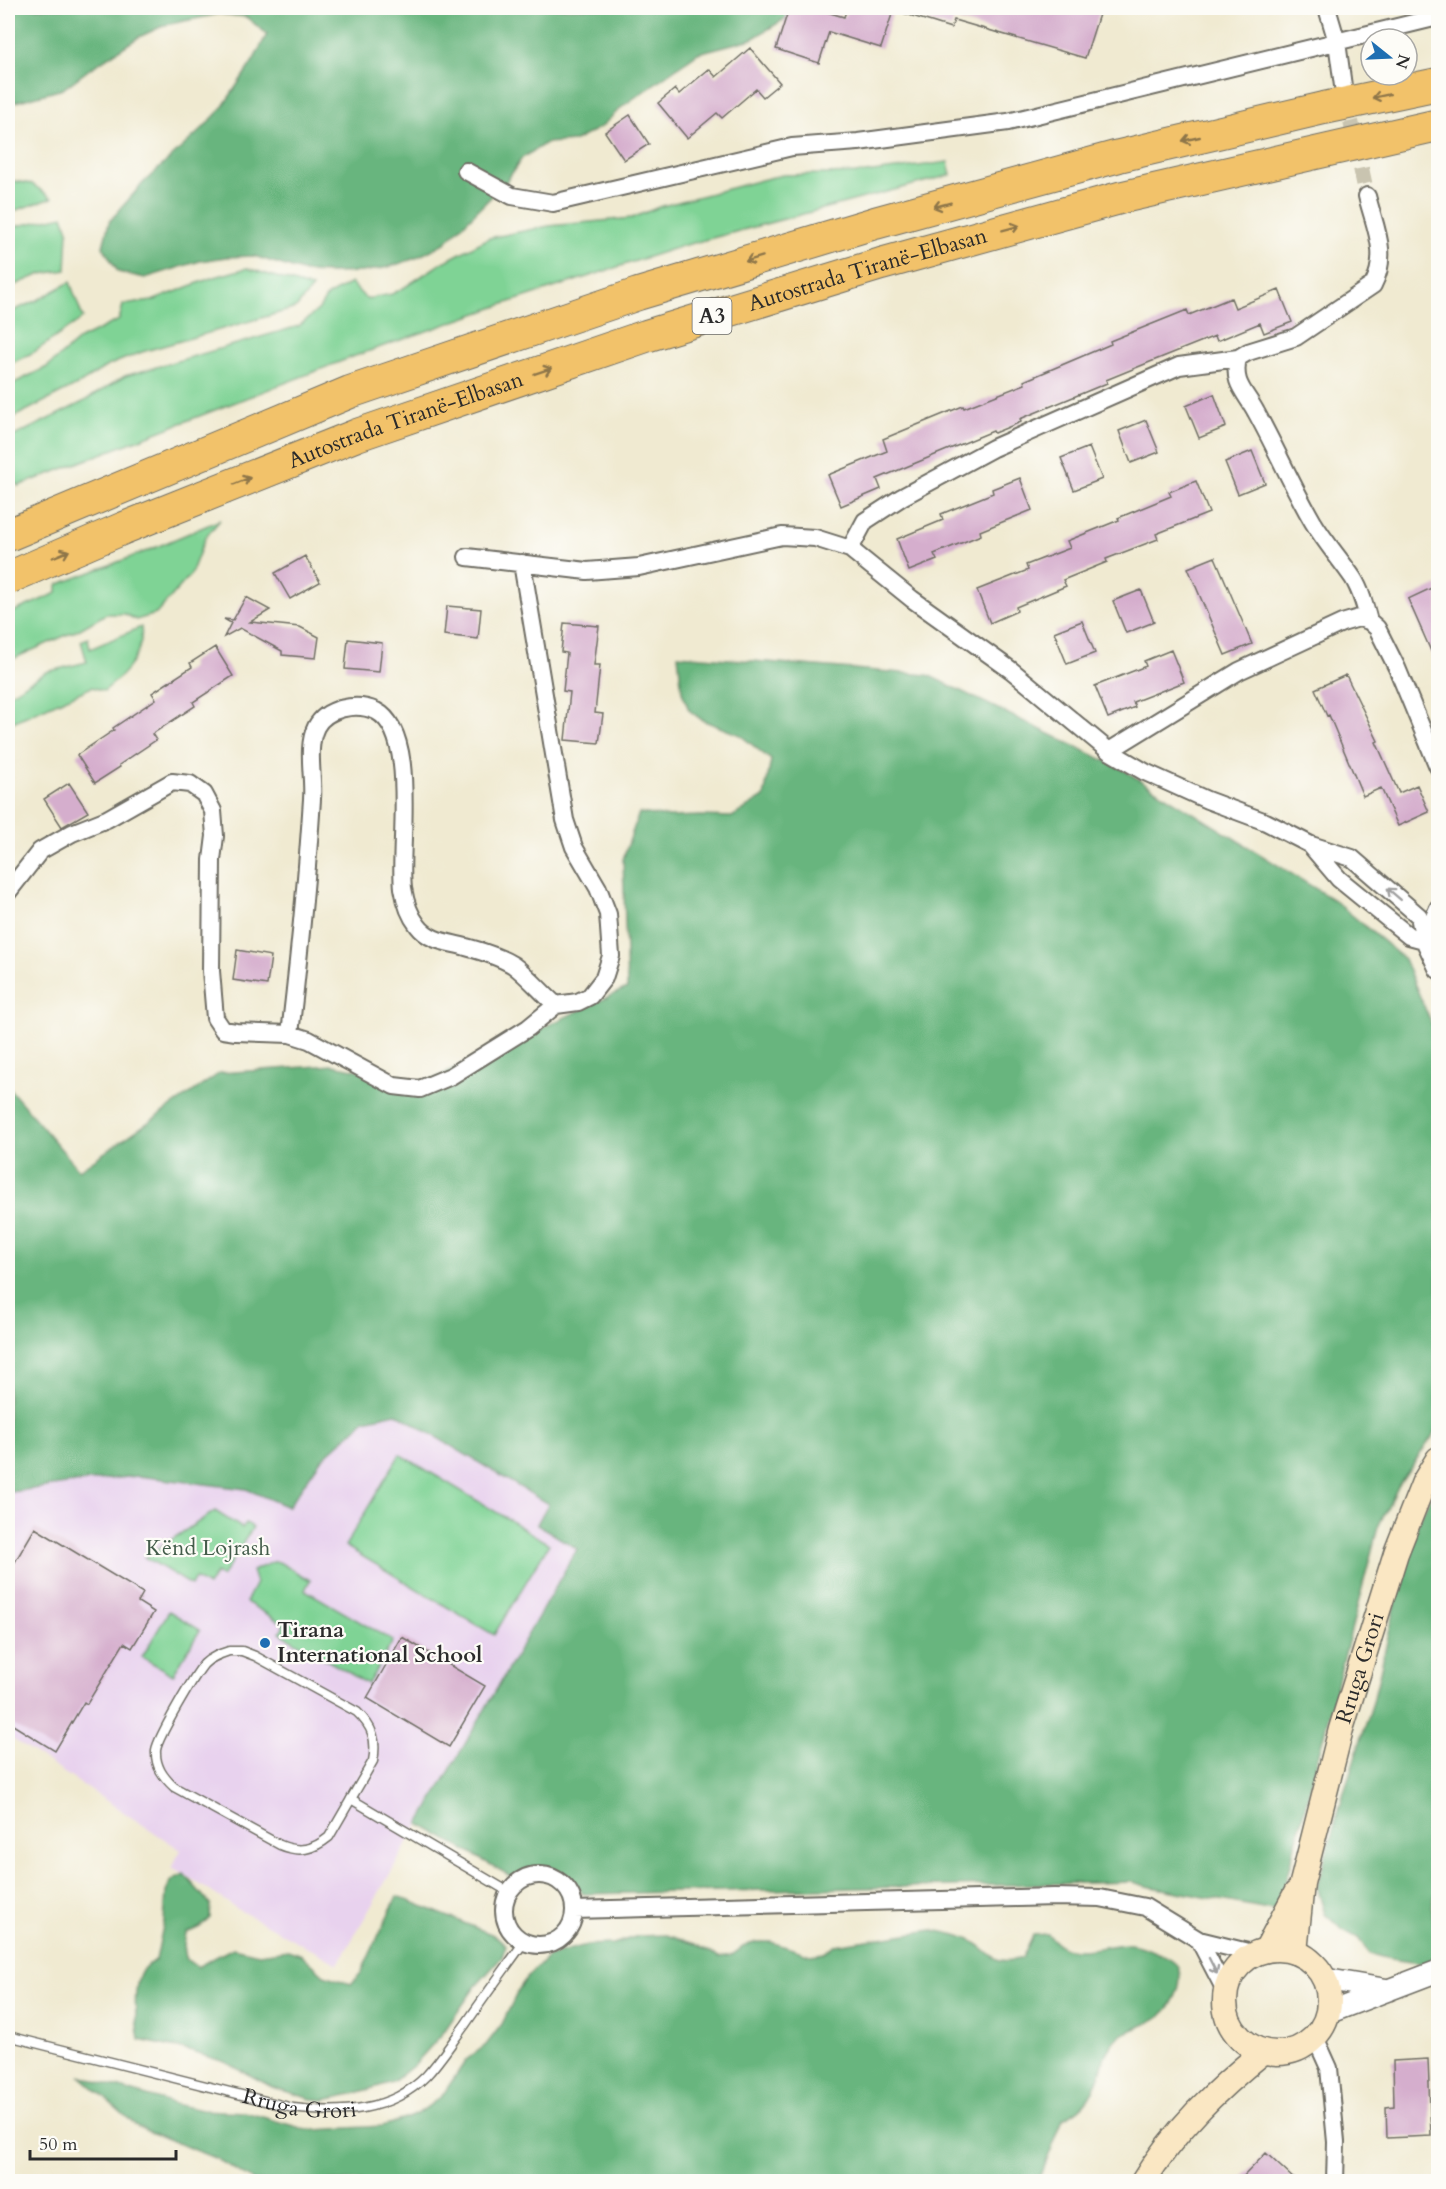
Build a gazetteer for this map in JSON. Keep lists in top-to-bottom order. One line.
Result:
{"streets":{"highway":["Autostrada Tiranë-Elbasan","A3"],"main road":["Rruga Grori"]},"parks":["Kënd Lojrash"],"places":["Tirana International School"],"scale_bar":"50 m","north":"right"}
